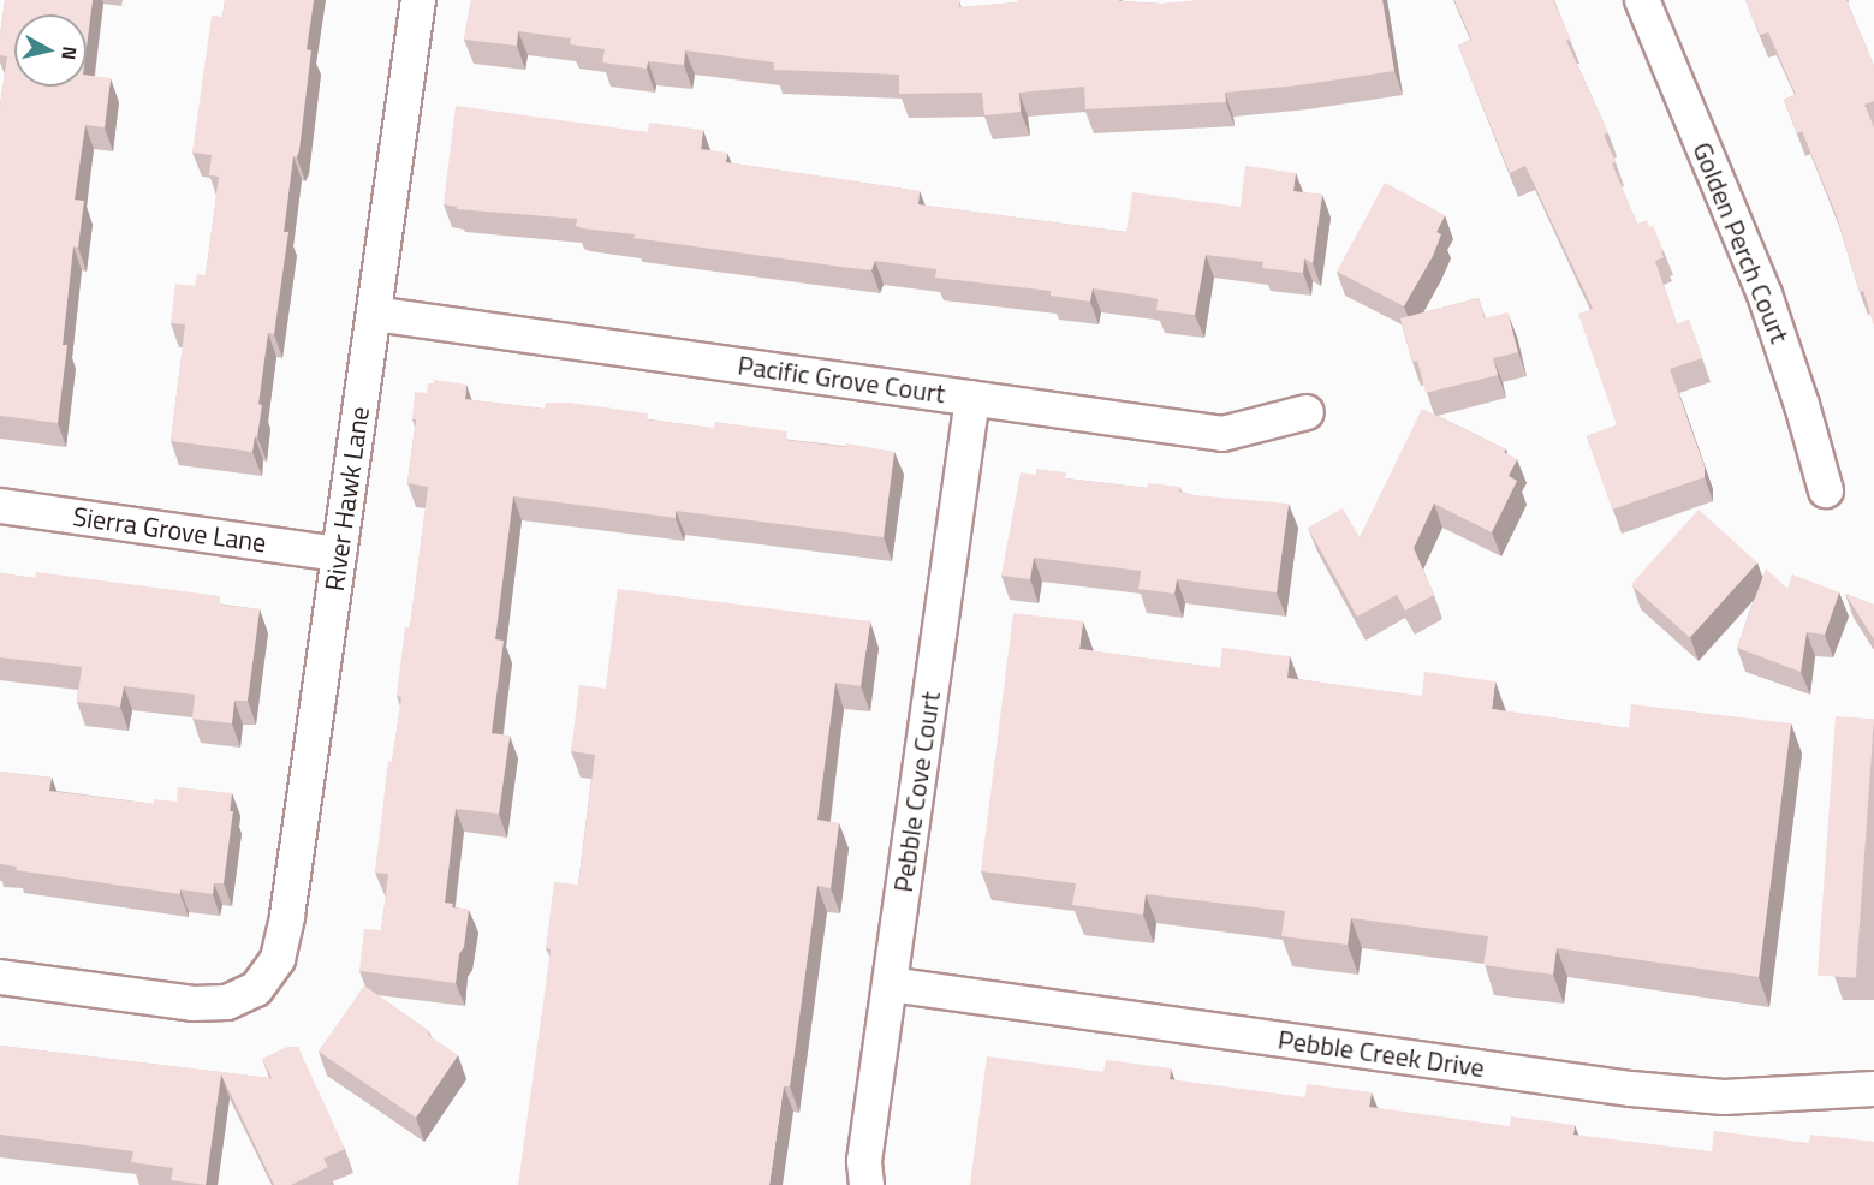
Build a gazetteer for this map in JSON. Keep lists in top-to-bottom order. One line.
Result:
{"streets":{"street":["Golden Perch Court","Pacific Grove Court","River Hawk Lane","Sierra Grove Lane","Pebble Cove Court","Pebble Creek Drive"]},"crossings":[["Pacific Grove Court","River Hawk Lane"],["Pacific Grove Court","Pebble Cove Court"],["River Hawk Lane","Sierra Grove Lane"],["Pebble Cove Court","Pebble Creek Drive"]],"north":"right"}
